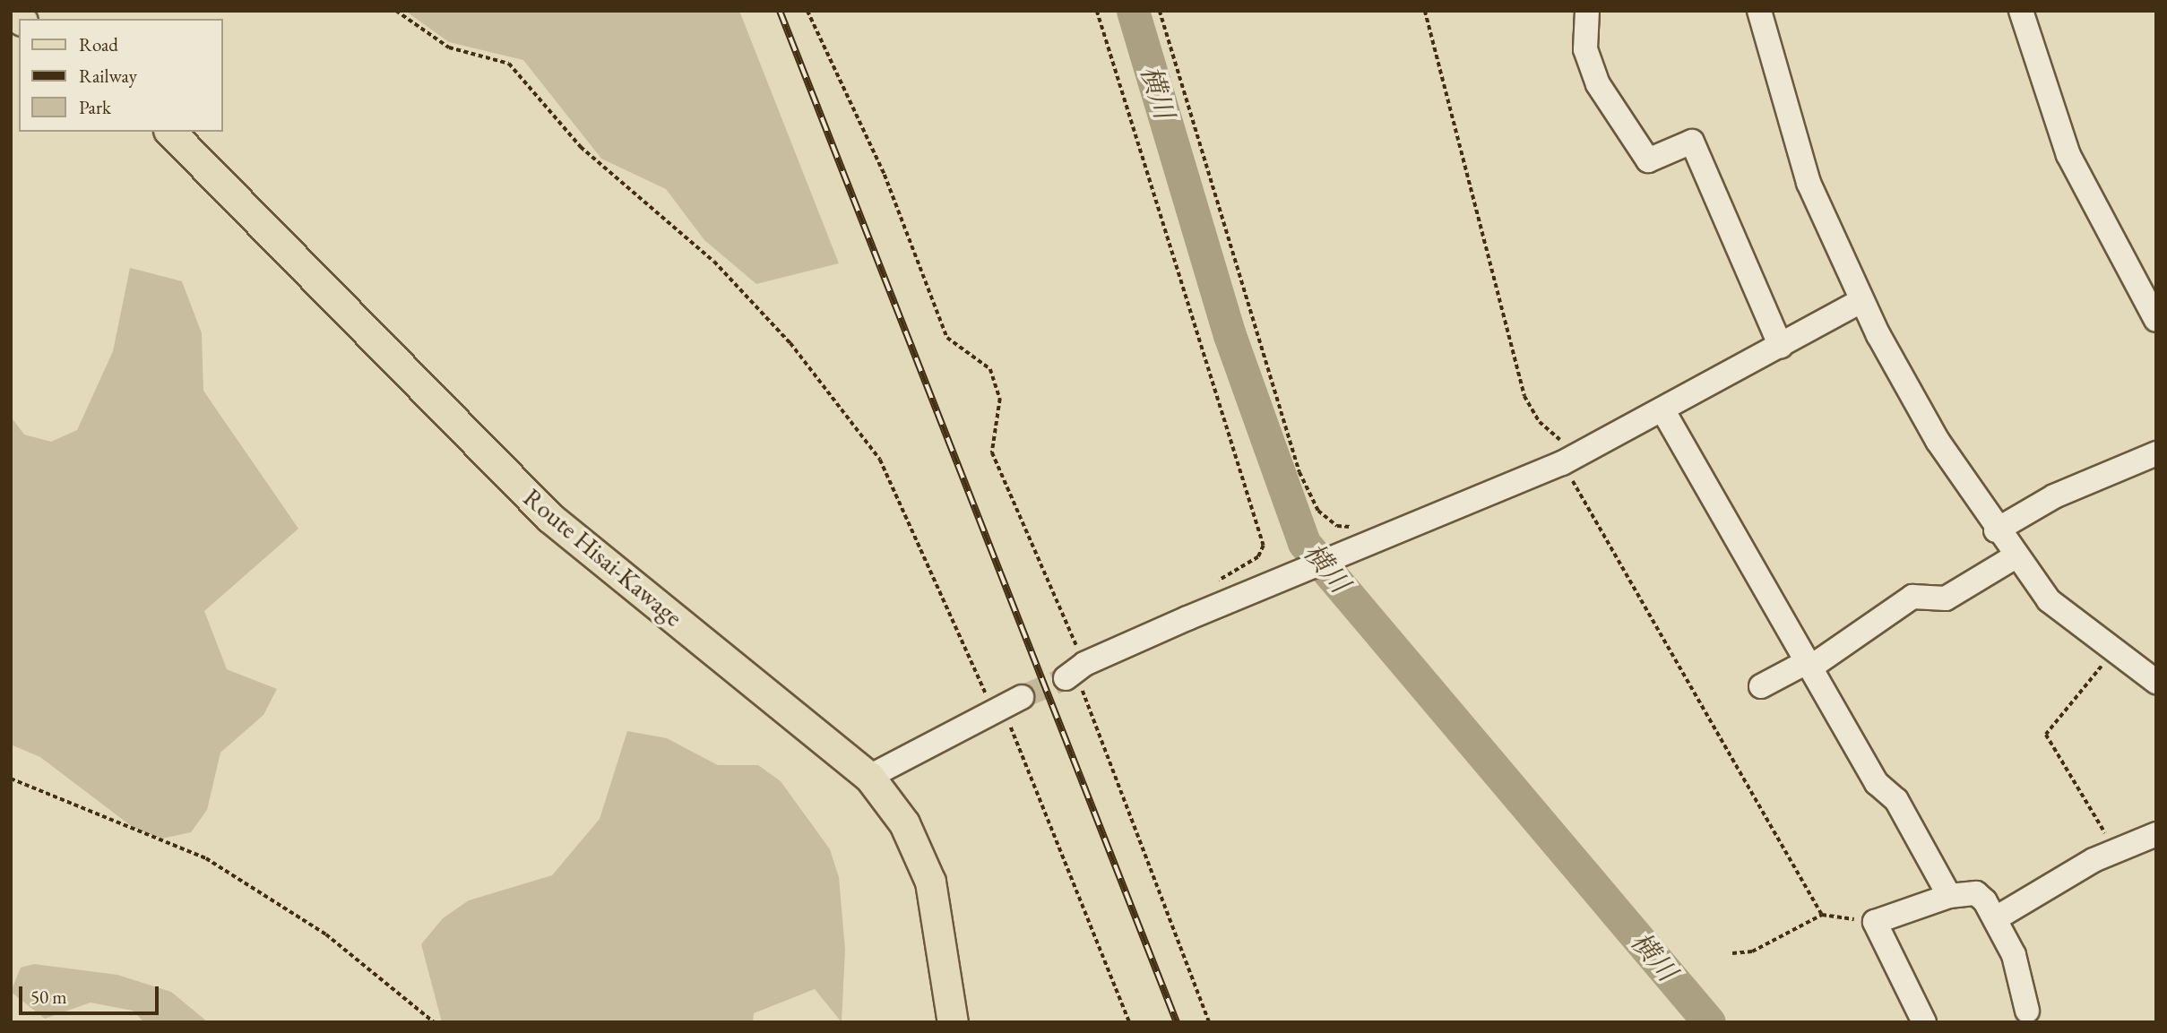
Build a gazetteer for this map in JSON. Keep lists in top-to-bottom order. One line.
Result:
{"streets":{"main road":["Route Hisai-Kawage"]},"water":["横川"],"legend":["Road","Railway","Park"],"scale_bar":"50 m"}
